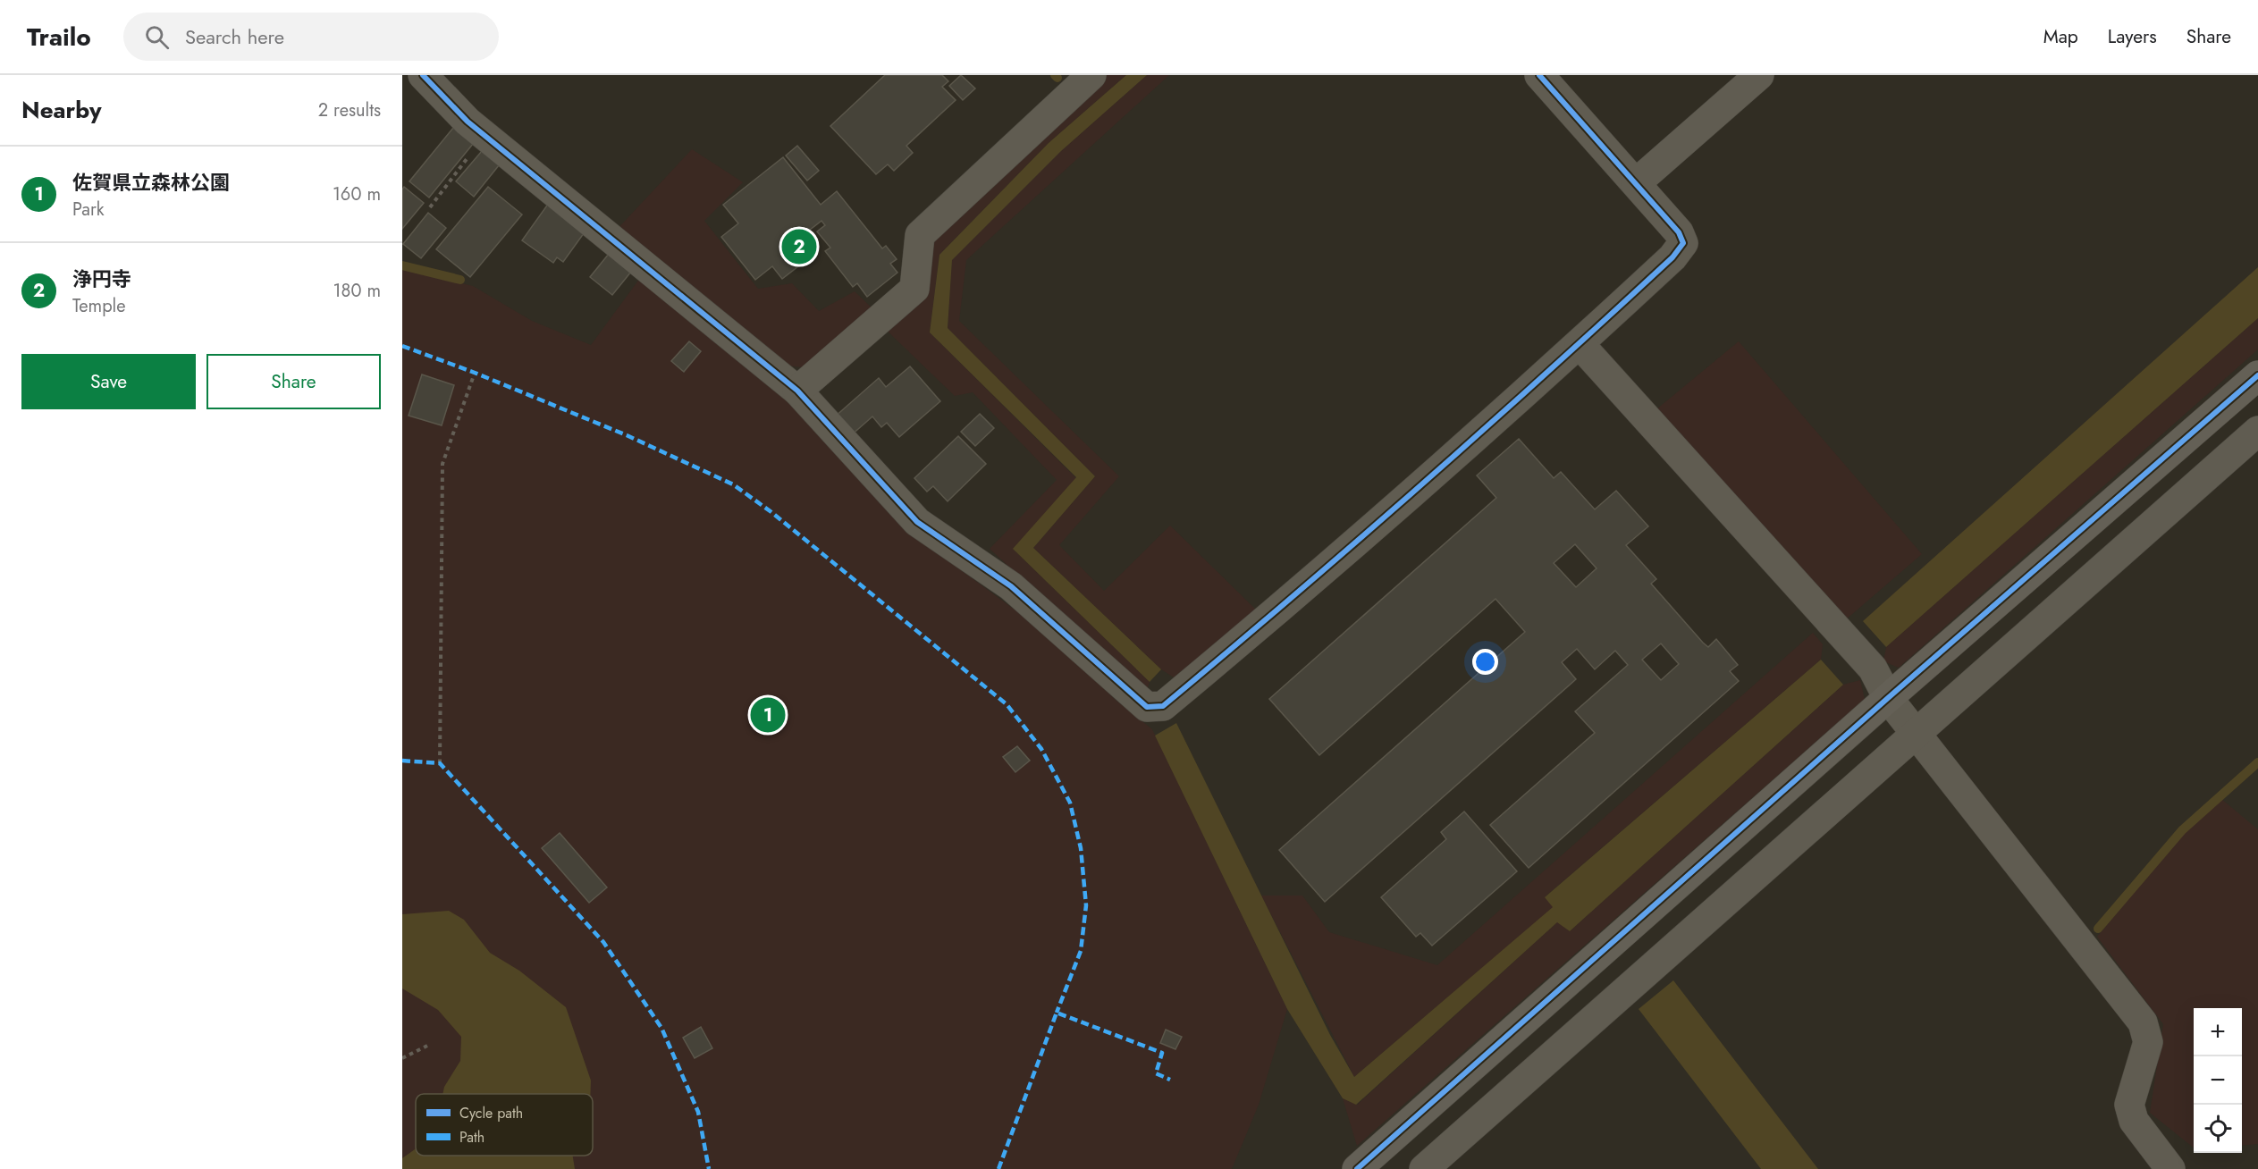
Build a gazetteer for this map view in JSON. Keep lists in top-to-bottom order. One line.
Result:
{"legend":["Cycle path","Path"],"page":{"header":"Trailo","search":"Search here","nav":["Map","Layers","Share"],"heading":["Nearby","2 results"],"list":[{"mark":"1","name":"佐賀県立森林公園","note":"Park","value":"160 m"},{"mark":"2","name":"浄円寺","note":"Temple","value":"180 m"}],"pins":["2","1"],"buttons":["Save","Share"],"map_buttons":["+","−"]}}
